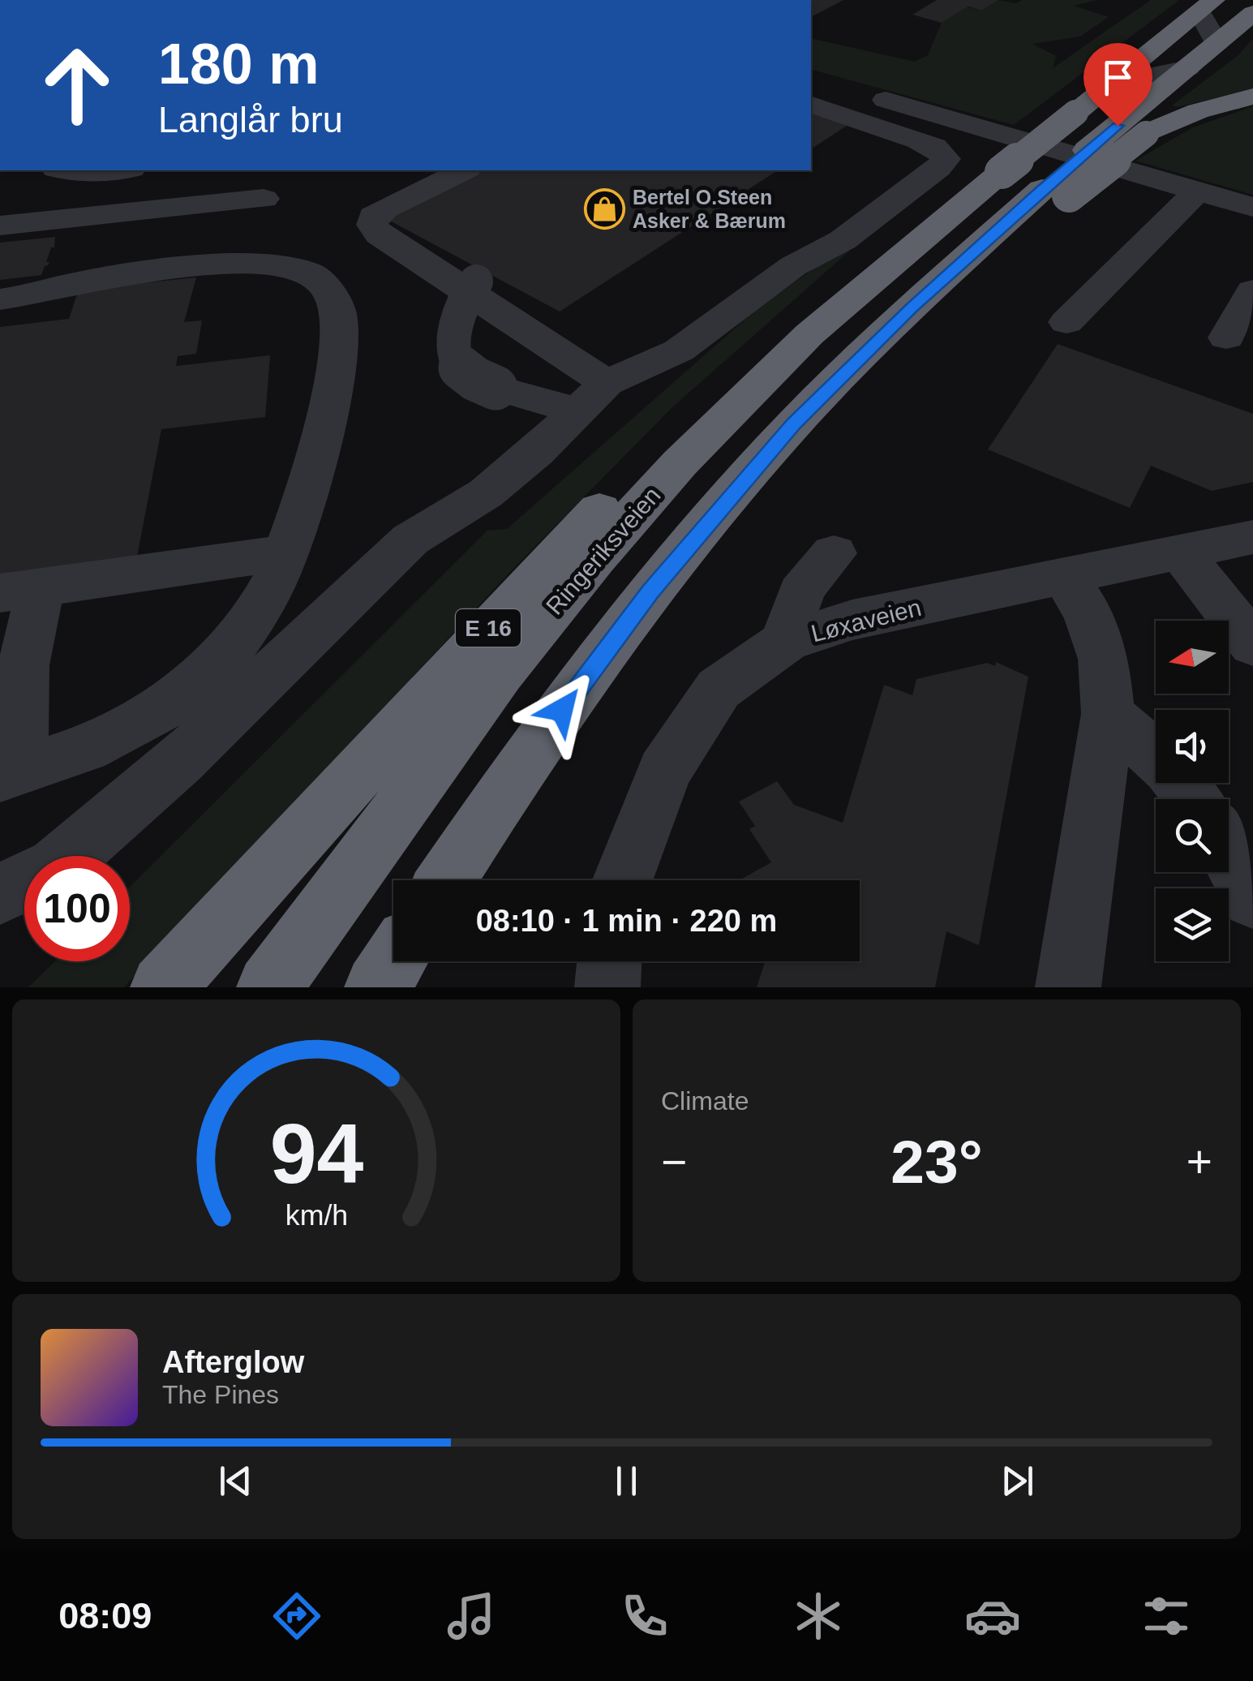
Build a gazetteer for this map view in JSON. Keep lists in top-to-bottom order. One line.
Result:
{"streets":{"highway":["Ringeriksveien","E 16"],"street":["Løxaveien"]},"crossings":[["Ringeriksveien","E 16"]],"places":{"shop":["Bertel O.Steen Asker & Bærum"]},"north":"left","page":{"turn":["180 m","Langlår bru"],"limit":"100","trip":"08:10 · 1 min · 220 m","tile":"Climate","heat":["−","23°","+"],"song":["Afterglow","The Pines"],"tabs":"08:09","gauge":["94","km/h"]}}
